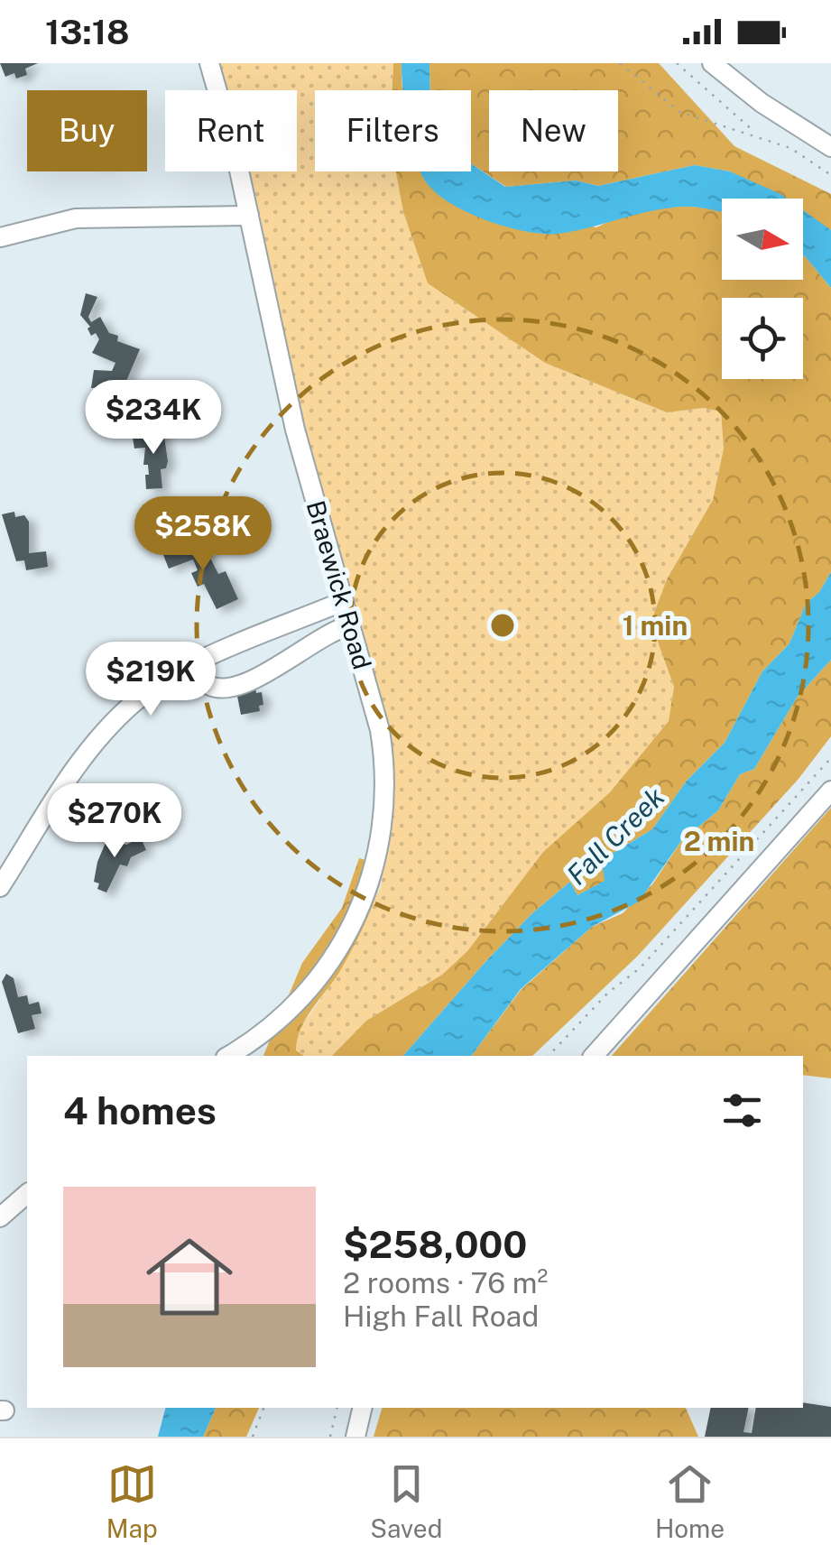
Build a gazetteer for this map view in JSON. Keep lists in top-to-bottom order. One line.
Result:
{"streets":{"street":["Braewick Road"]},"water":["Fall Creek"],"north":"right","page":{"status":"13:18","chip":["Buy","Rent","Filters","New"],"price":["$234K","$258K","$219K","$270K"],"heading":"4 homes","list":[{"name":"$258,000","note":"2 rooms · 76 m² · High Fall Road"}],"tabs":["Map","Saved","Home"]},"rings":["1 min","2 min"]}
